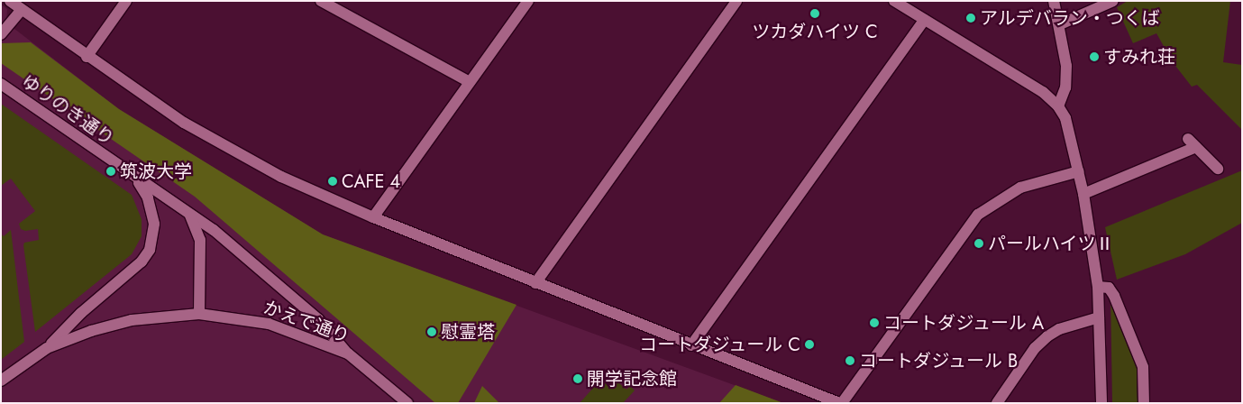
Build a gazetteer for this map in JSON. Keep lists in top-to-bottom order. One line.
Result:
{"streets":{"street":["ゆりのき通り","かえで通り"]},"places":["ツカダハイツ C","アルデバラン・つくば","すみれ荘","筑波大学","CAFE 4","パールハイツⅡ","コートダジュール A","慰霊塔","コートダジュール C","コートダジュール B","開学記念館"]}
